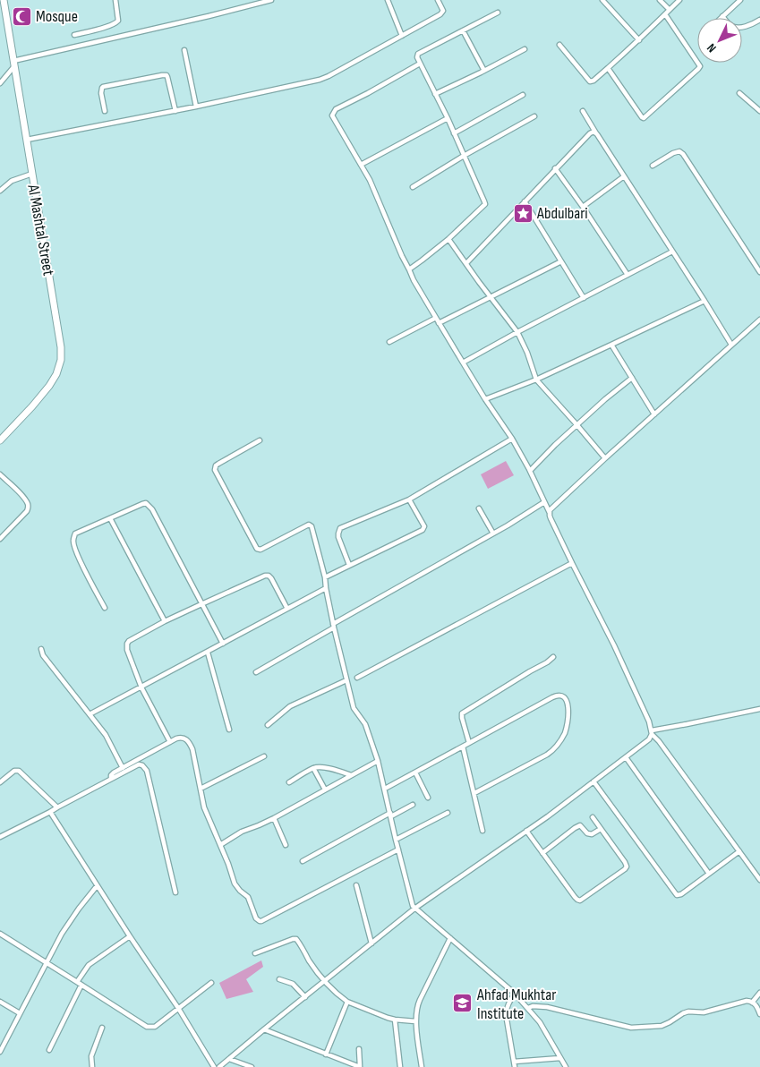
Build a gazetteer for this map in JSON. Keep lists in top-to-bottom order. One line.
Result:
{"streets":{"main road":["Al Mashtal Street"]},"places":{"mosque":["Mosque"],"place":["Abdulbari"],"school or university":["Ahfad Mukhtar Institute"]},"north":"bottom left"}
